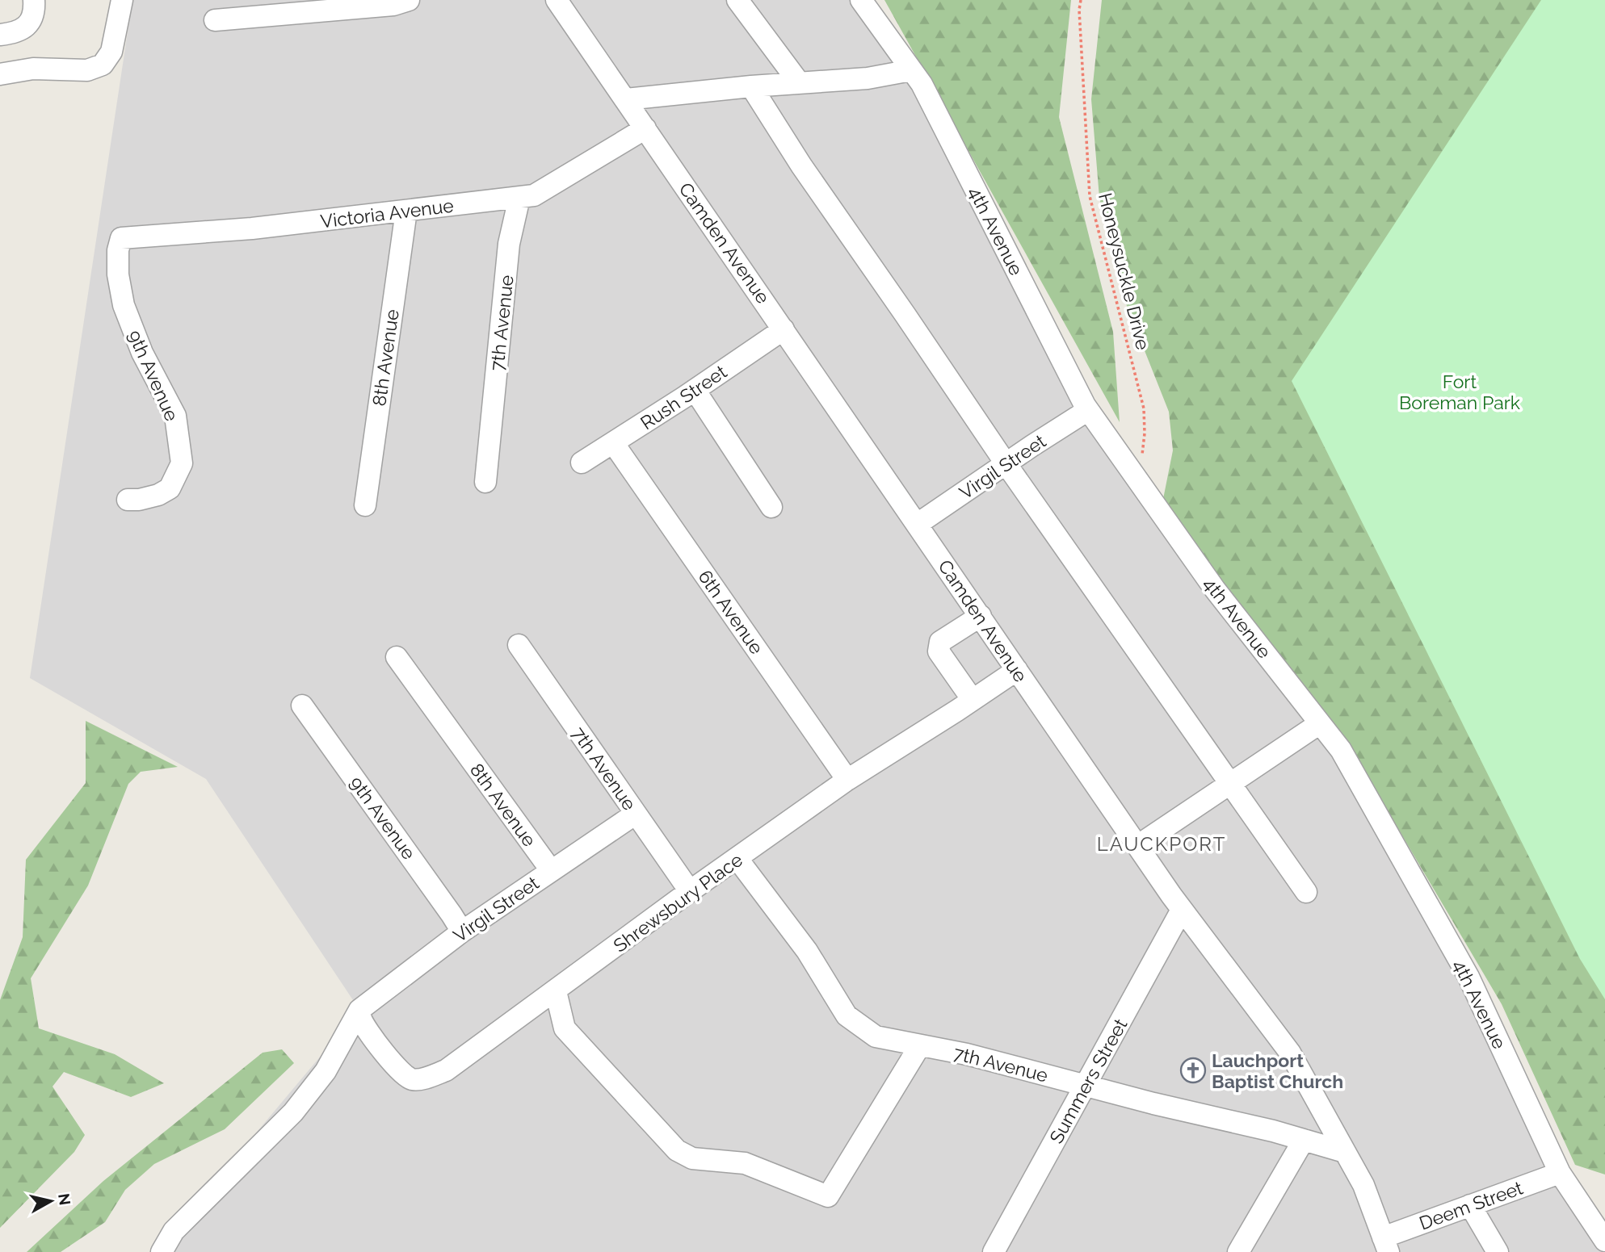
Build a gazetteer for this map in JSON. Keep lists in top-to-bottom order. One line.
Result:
{"streets":{"street":["Victoria Avenue","4th Avenue","Camden Avenue","7th Avenue","8th Avenue","9th Avenue","Rush Street","Virgil Street","6th Avenue","Shrewsbury Place","Summers Street","Deem Street"],"path":["Honeysuckle Drive"]},"crossings":[["Victoria Avenue","Camden Avenue"],["Victoria Avenue","7th Avenue"],["Victoria Avenue","8th Avenue"],["Victoria Avenue","9th Avenue"],["4th Avenue","Honeysuckle Drive"],["4th Avenue","Virgil Street"],["4th Avenue","Deem Street"],["Camden Avenue","7th Avenue"],["Camden Avenue","Rush Street"],["Camden Avenue","Virgil Street"],["Camden Avenue","Shrewsbury Place"],["Camden Avenue","Summers Street"],["Camden Avenue","Deem Street"],["7th Avenue","Virgil Street"],["7th Avenue","Shrewsbury Place"],["7th Avenue","Summers Street"],["8th Avenue","Virgil Street"],["9th Avenue","Virgil Street"],["Rush Street","6th Avenue"],["Virgil Street","Shrewsbury Place"],["6th Avenue","Shrewsbury Place"]],"districts":["LAUCKPORT"],"parks":["Fort Boreman Park"],"places":{"church":["Lauchport Baptist Church"]},"north":"right"}
